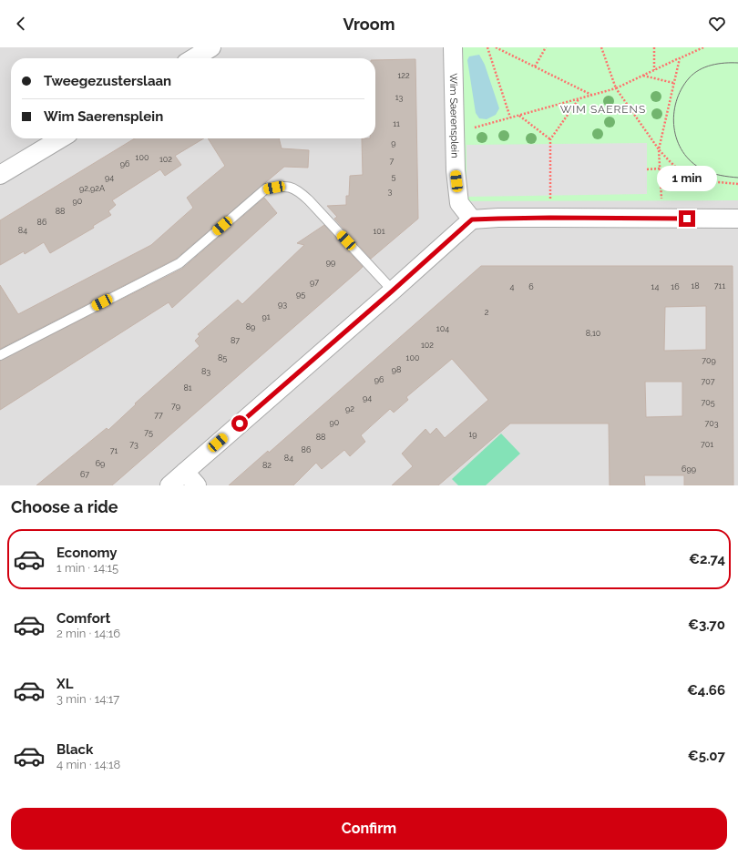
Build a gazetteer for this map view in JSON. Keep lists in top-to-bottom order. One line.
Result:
{"streets":{"street":["Wim Saerensplein"]},"districts":["WIM SAERENS"],"house_numbers":["122","13","11","9","100","102","7","96","5","94","92,92A","3","90","88","86","84","101","99","97","18","711","4","6","14","16","95","93","2","91","89","104","8,10","87","102","85","100","709","98","83","96","707","81","94","705","79","92","77","90","703","75","19","88","73","701","86","71","84","69","82","699","67"],"page":{"header":"Vroom","banner":["Tweegezusterslaan","Wim Saerensplein"],"bubble":"1 min","heading":"Choose a ride","list":[{"name":"Economy","note":"1 min · 14:15","value":"€2.74"},{"name":"Comfort","note":"2 min · 14:16","value":"€3.70"},{"name":"XL","note":"3 min · 14:17","value":"€4.66"},{"name":"Black","note":"4 min · 14:18","value":"€5.07"}],"buttons":"Confirm"}}
